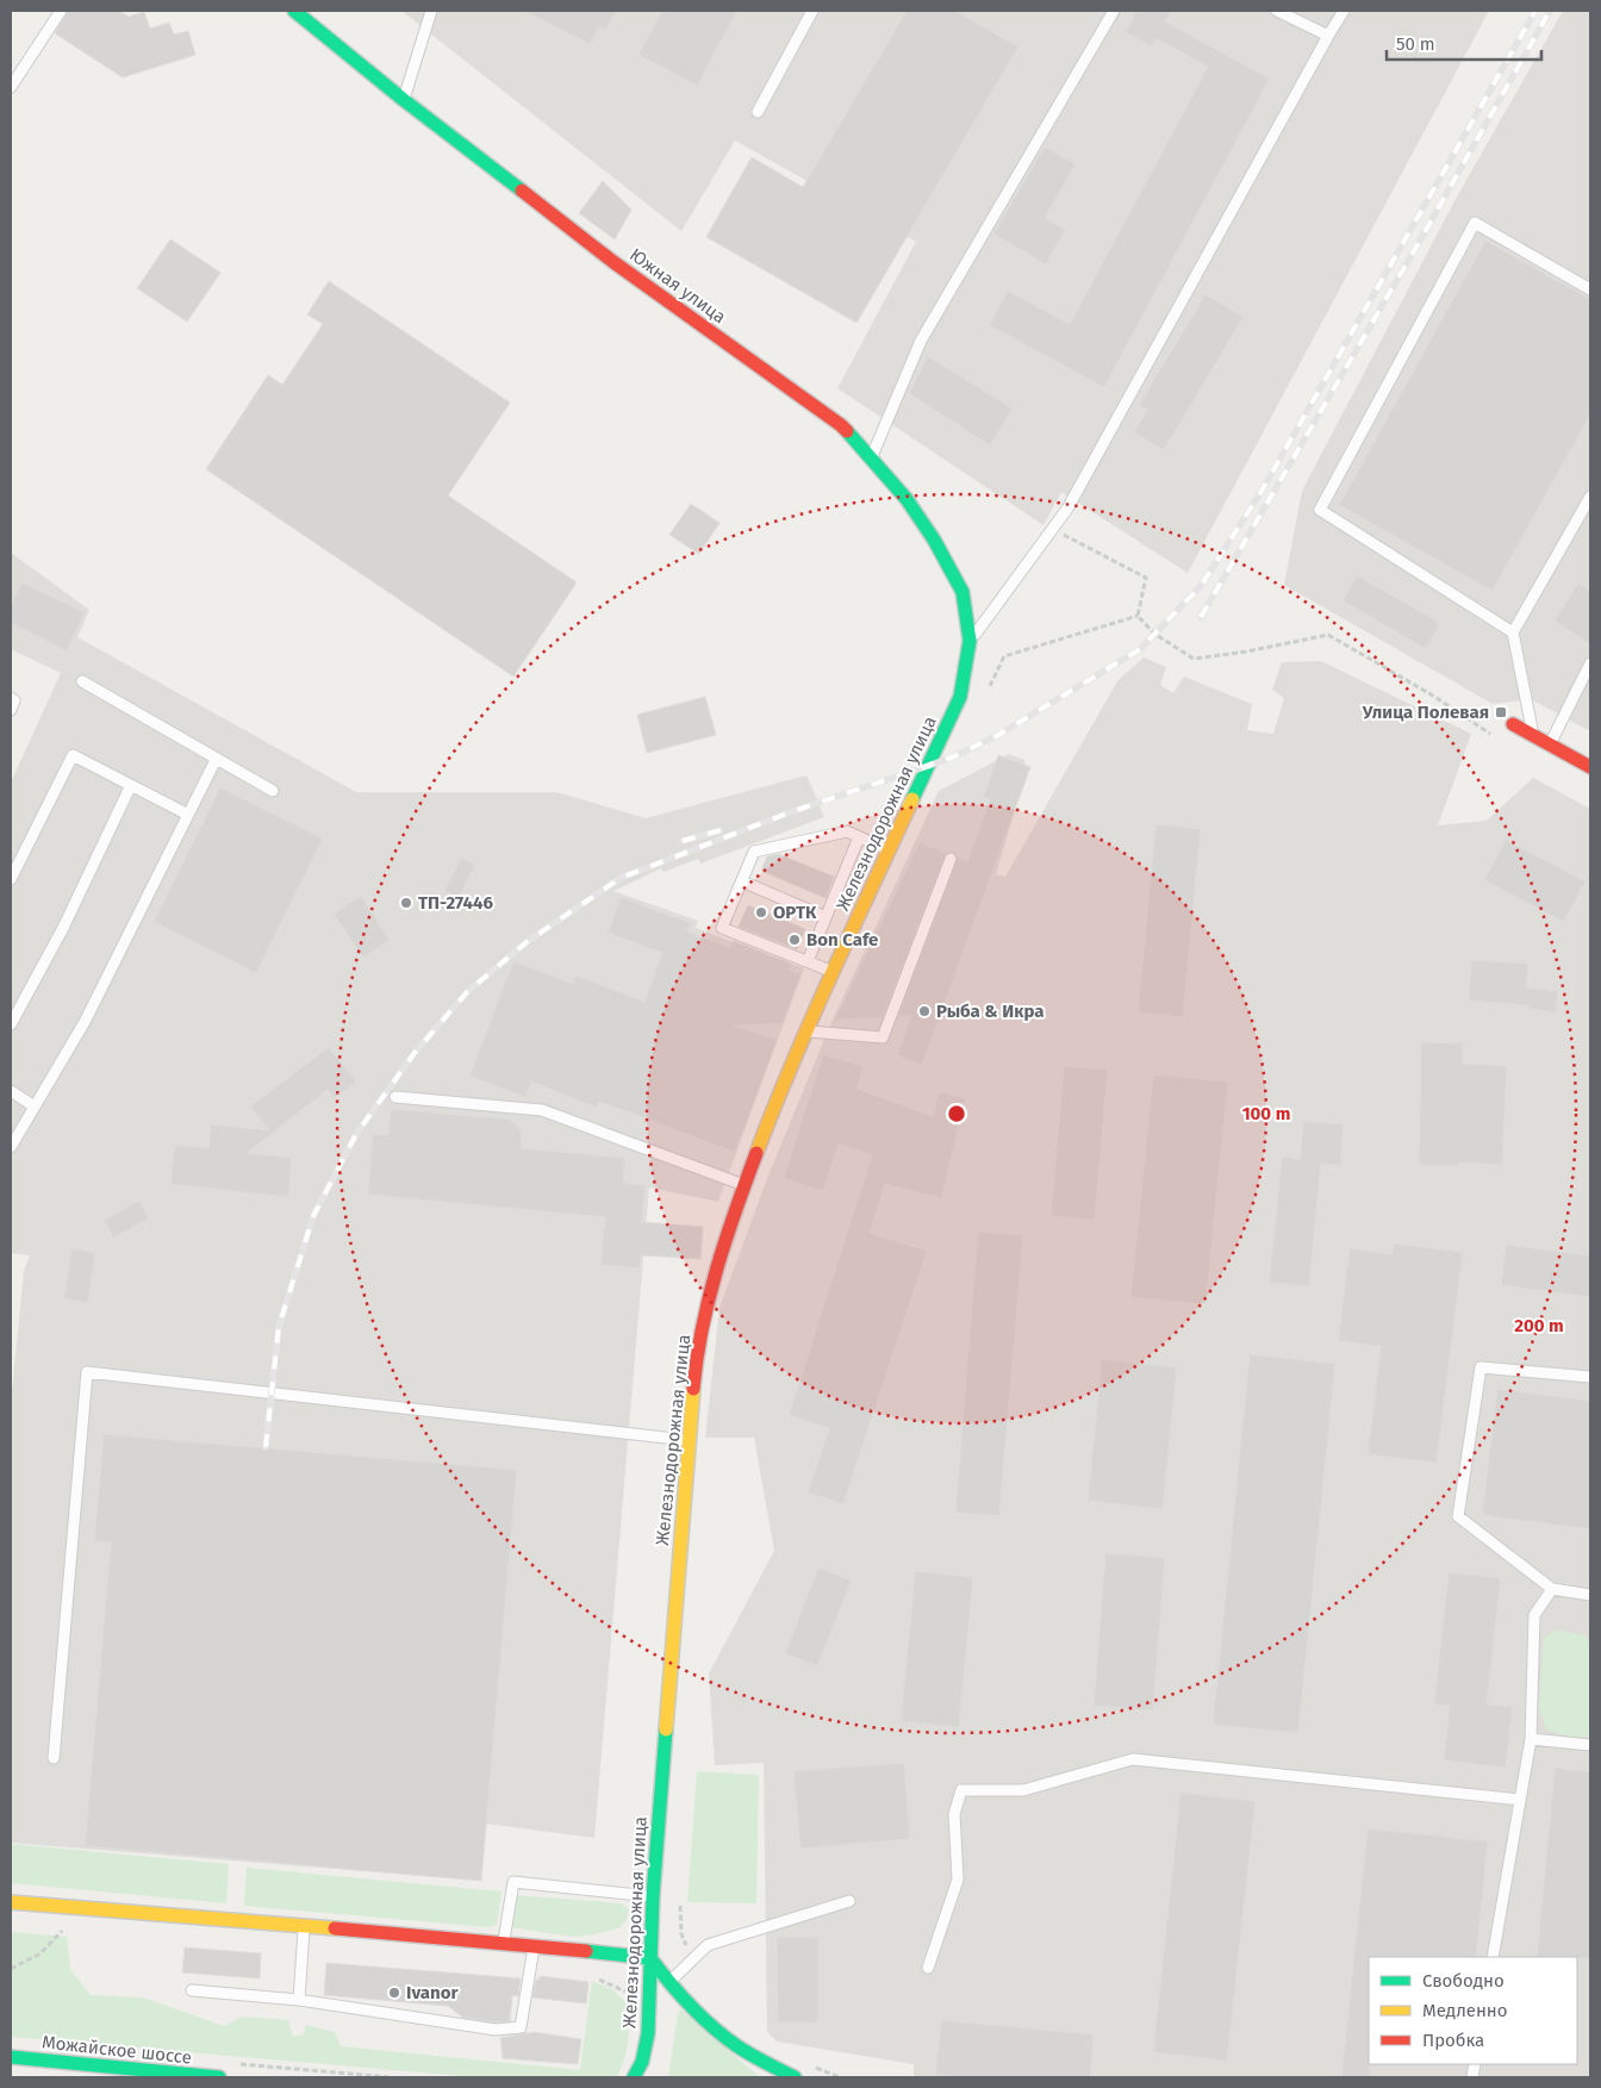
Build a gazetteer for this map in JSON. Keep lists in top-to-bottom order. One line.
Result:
{"streets":{"street":["Южная улица","Железнодорожная улица","Можайское шоссе"]},"crossings":[["Южная улица","Железнодорожная улица"]],"places":{"transit":["Улица Полевая"],"other":["ТП-27446","ОРТК","Bon Cafe","Рыба & Икра","Ivanor"]},"legend":["Свободно","Медленно","Пробка"],"scale_bar":"50 m","rings":["100 m","200 m"]}
